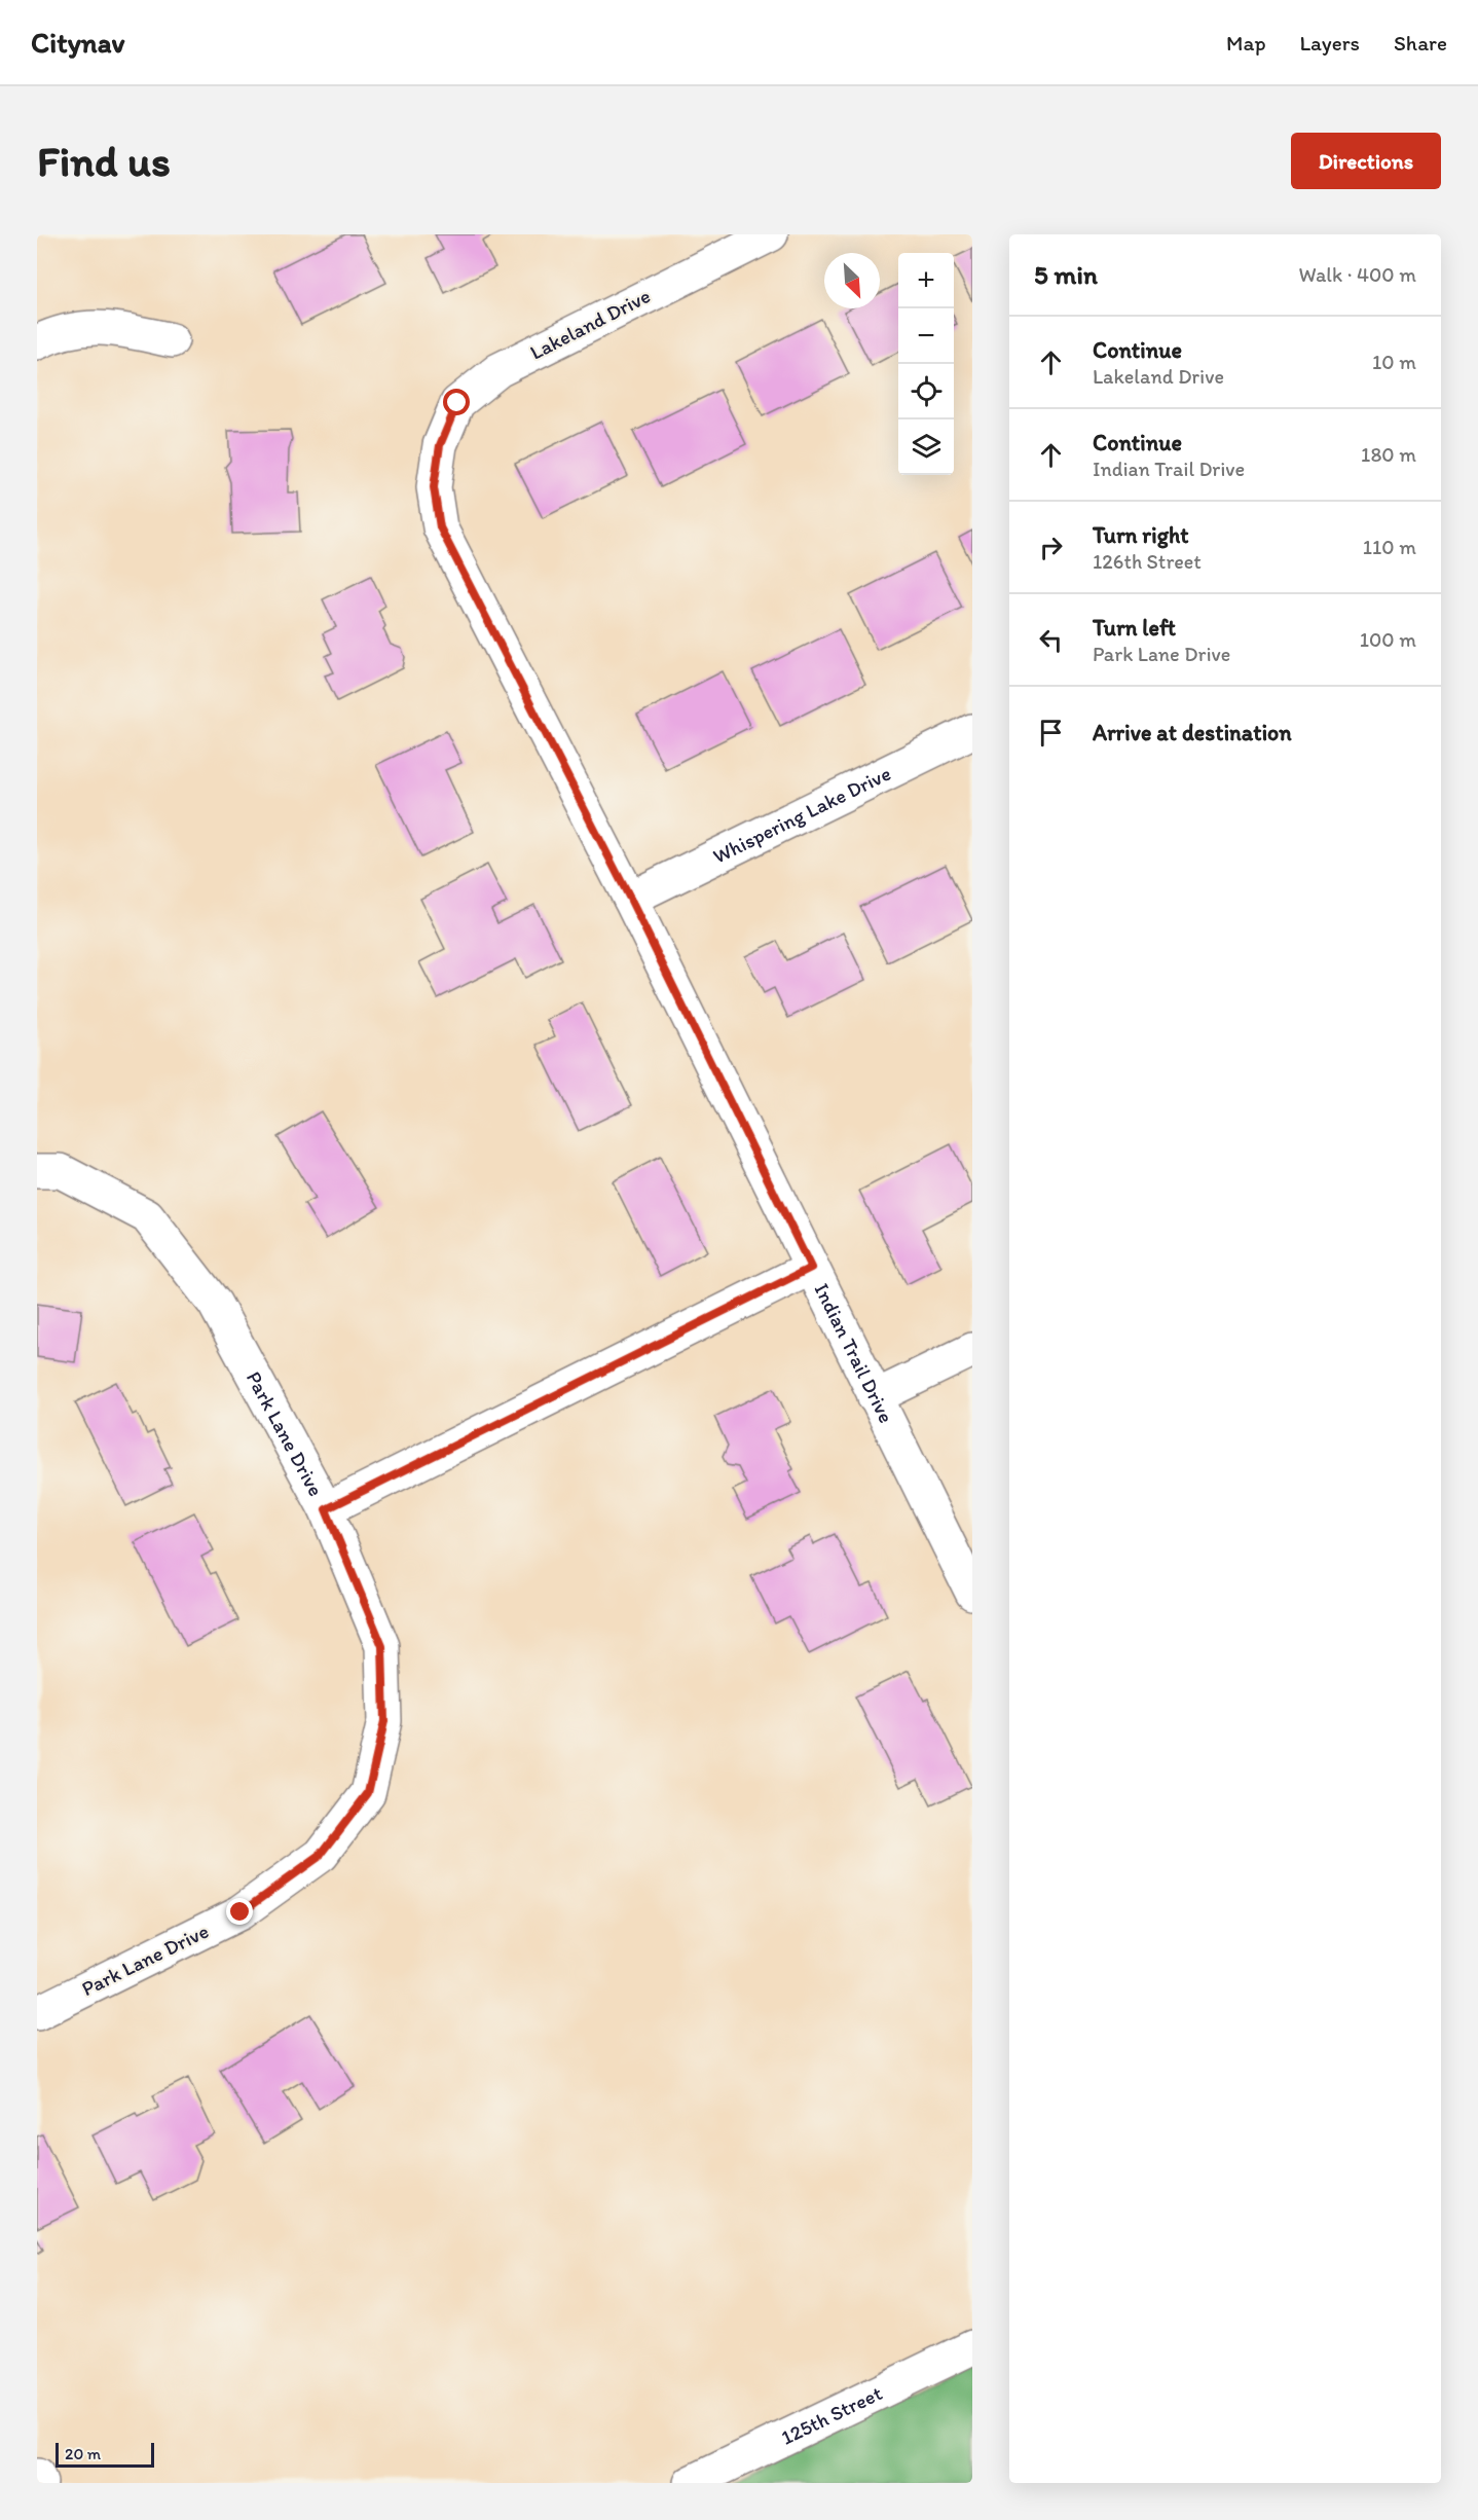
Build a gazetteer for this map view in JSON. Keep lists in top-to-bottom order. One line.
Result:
{"streets":{"street":["Lakeland Drive","Whispering Lake Drive","Indian Trail Drive","Park Lane Drive","125th Street"]},"crossings":[["Lakeland Drive","Indian Trail Drive"],["Whispering Lake Drive","Indian Trail Drive"]],"scale_bar":"20 m","north":"bottom right","page":{"header":"Citynav","nav":["Map","Layers","Share"],"buttons":"Directions","title":"Find us","heading":["5 min","Walk · 400 m"],"map_buttons":["+","−"],"list":[["Continue","Lakeland Drive","10 m"],["Continue","Indian Trail Drive","180 m"],["Turn right","126th Street","110 m"],["Turn left","Park Lane Drive","100 m"],"Arrive at destination"],"scale":"20 m"}}
